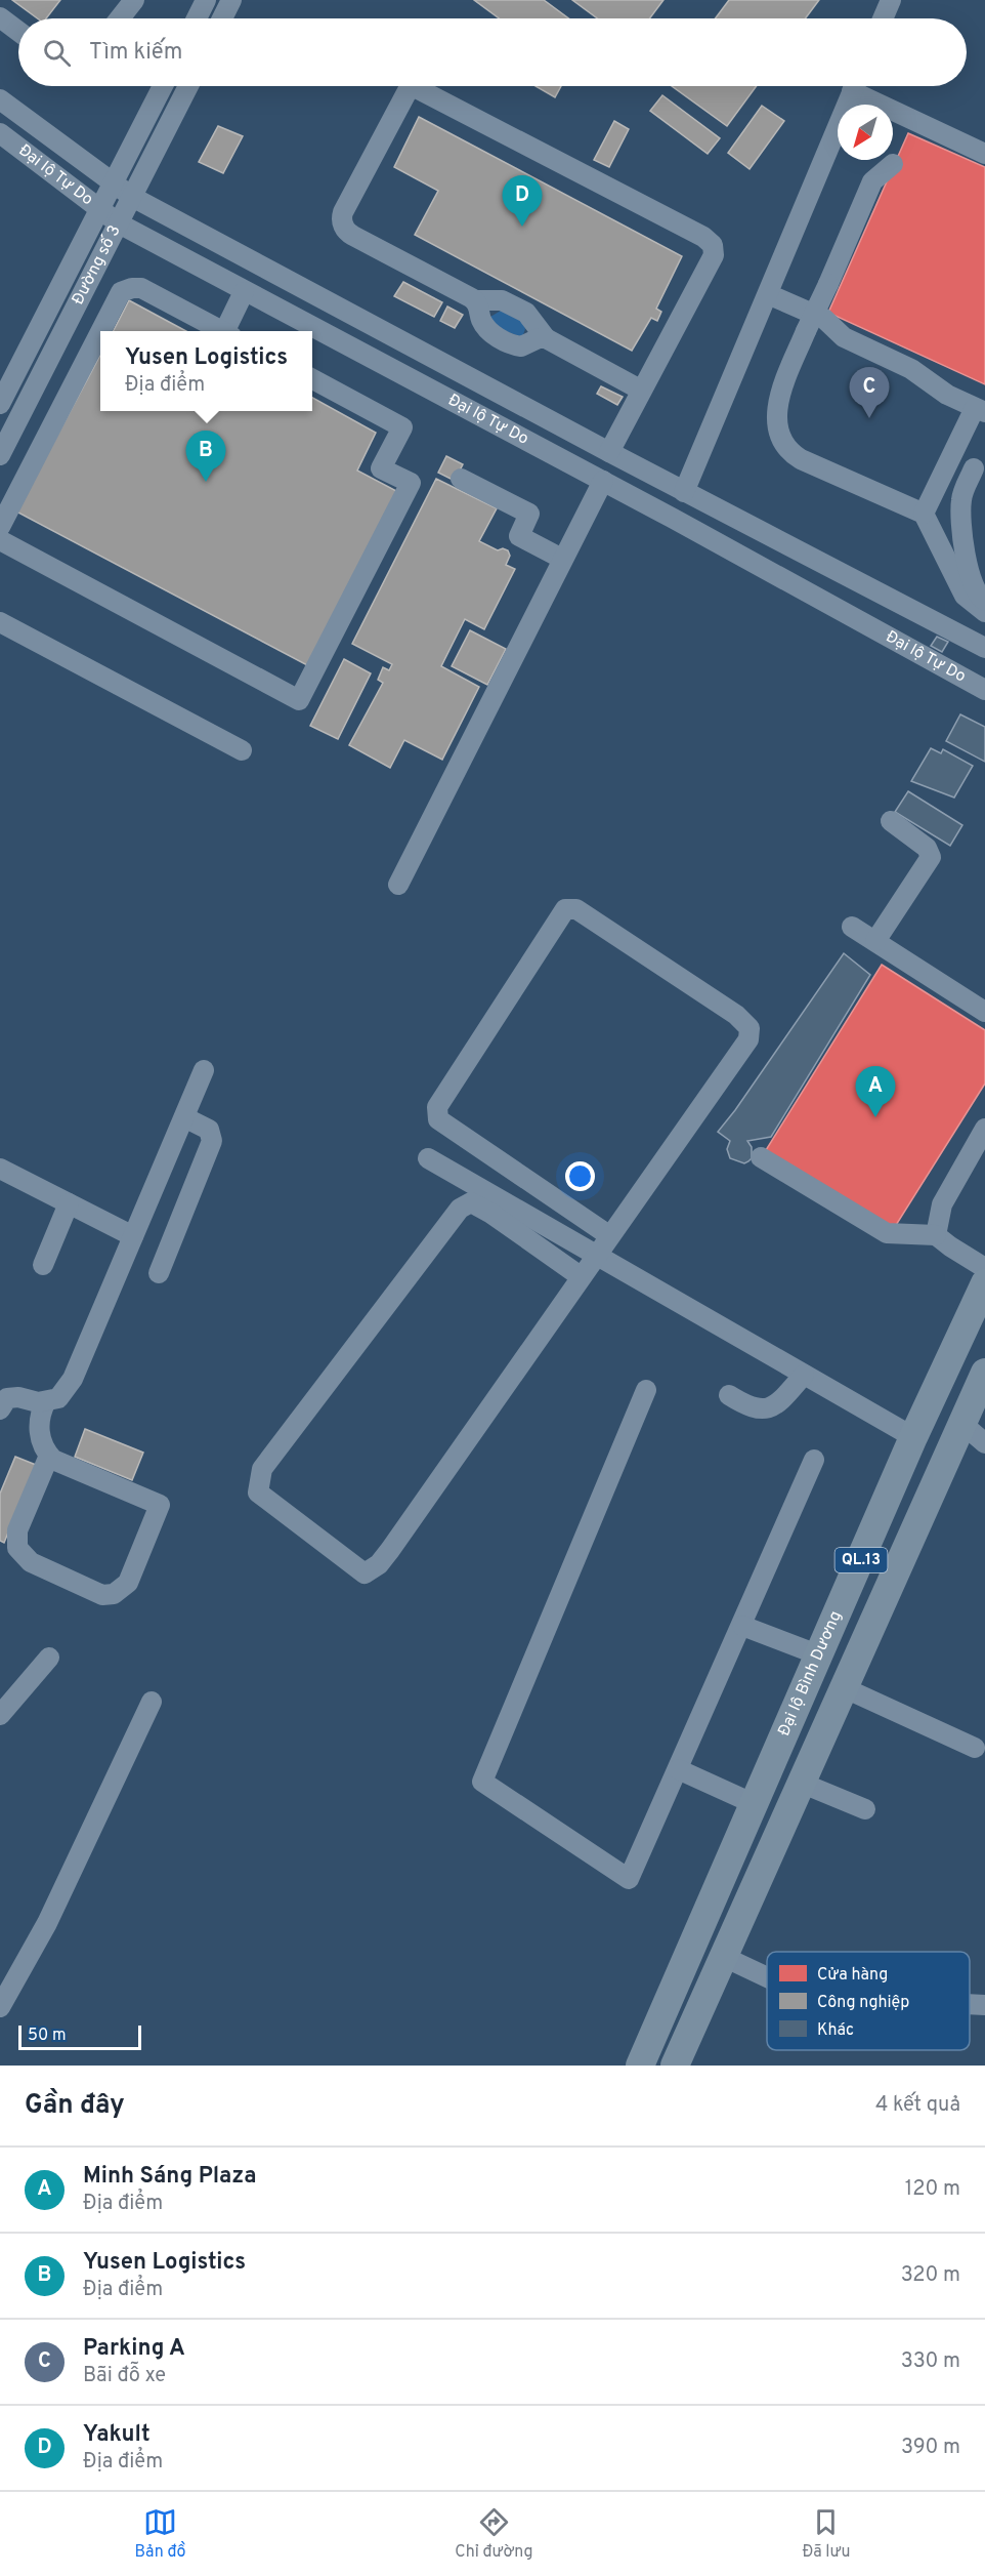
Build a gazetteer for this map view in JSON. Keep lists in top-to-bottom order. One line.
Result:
{"streets":{"highway":["QL.13","Đại lộ Bình Dương"],"street":["Đại lộ Tự Do","Đường số 3"]},"crossings":[["Đại lộ Tự Do","Đường số 3"]],"legend":["Cửa hàng","Công nghiệp","Khác"],"scale_bar":"50 m","north":"bottom left","page":{"search":"Tìm kiếm","pins":["D","C","B","A"],"popup":["Yusen Logistics","Địa điểm"],"scale":"50 m","heading":["Gần đây","4 kết quả"],"list":[{"mark":"A","name":"Minh Sáng Plaza","note":"Địa điểm","value":"120 m"},{"mark":"B","name":"Yusen Logistics","note":"Địa điểm","value":"320 m"},{"mark":"C","name":"Parking A","note":"Bãi đỗ xe","value":"330 m"},{"mark":"D","name":"Yakult","note":"Địa điểm","value":"390 m"}],"nav":["Bản đồ","Chỉ đường","Đã lưu"]}}
